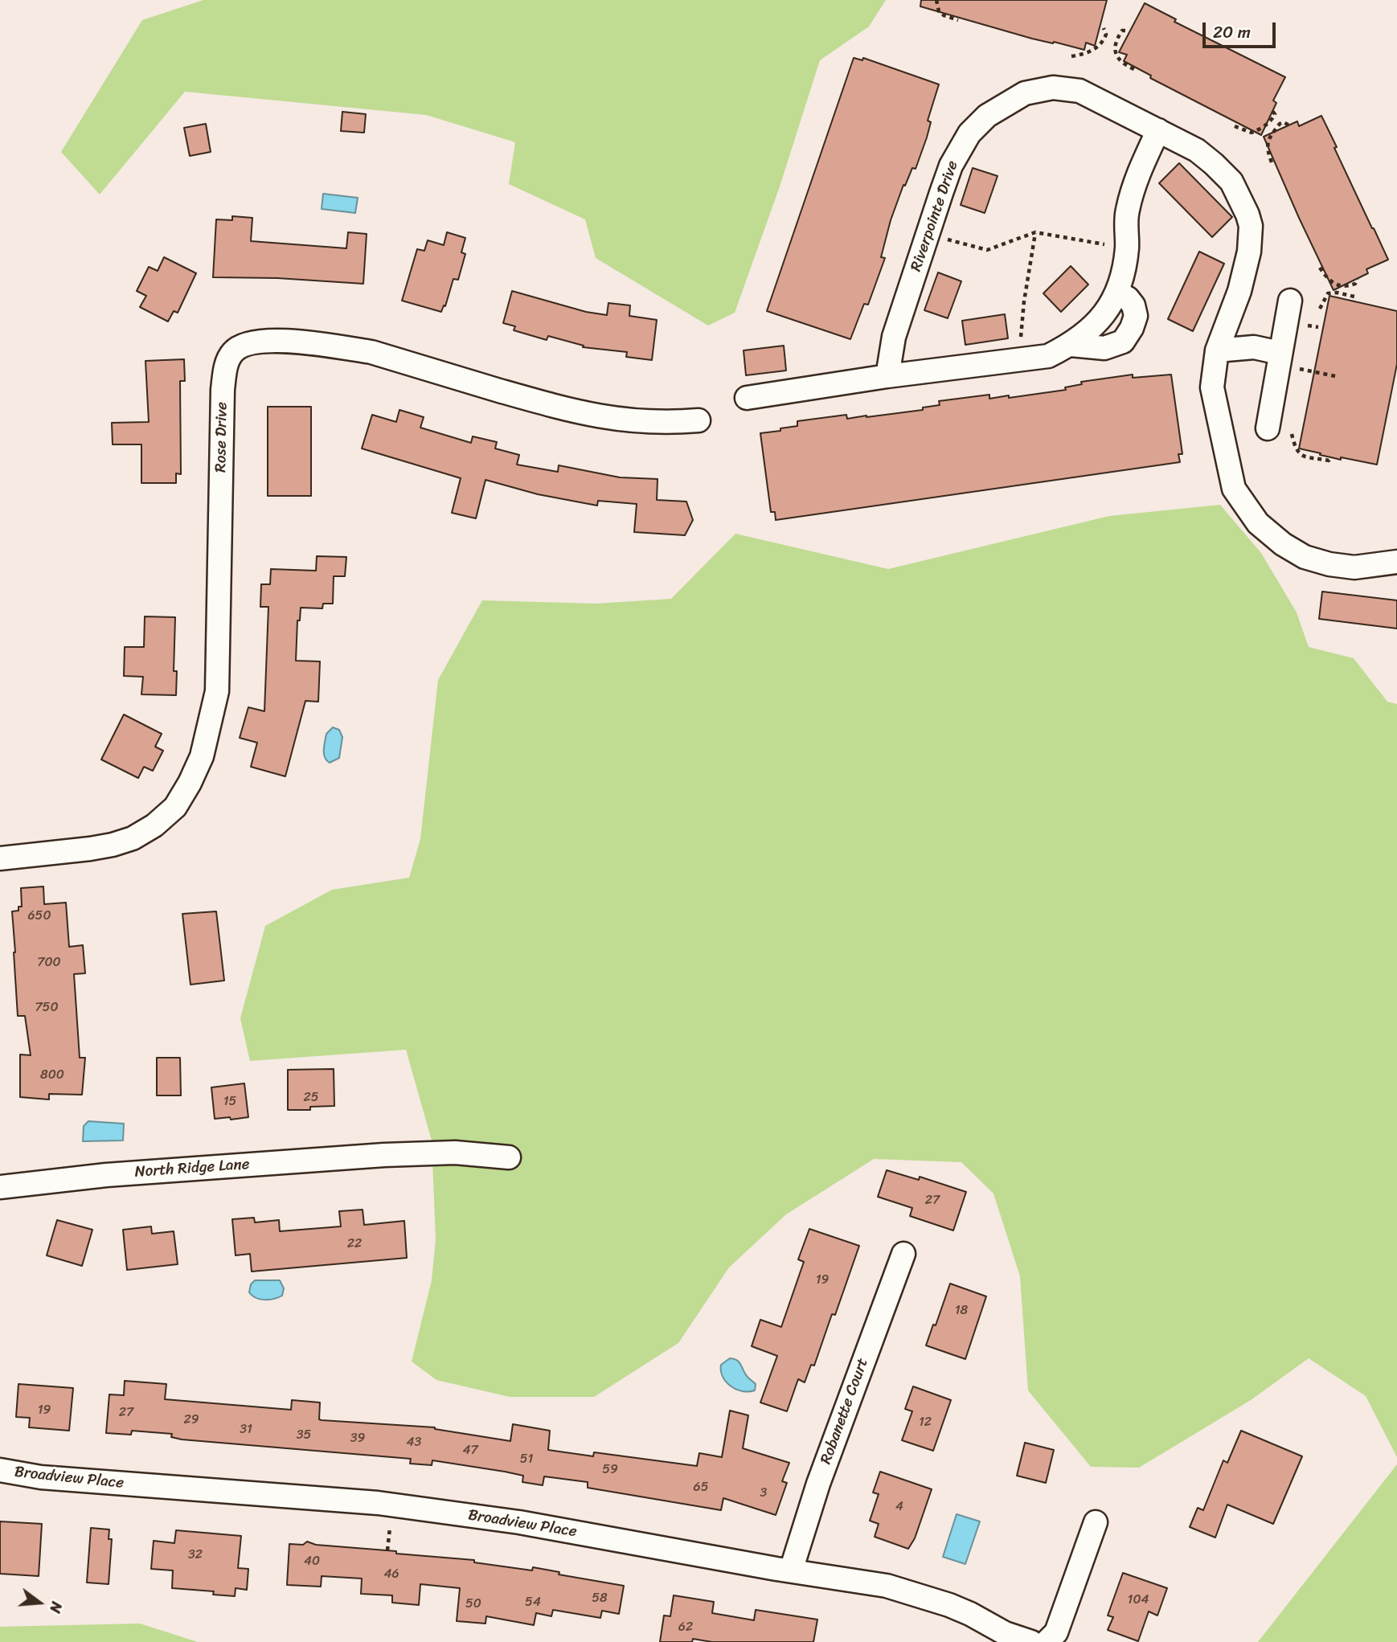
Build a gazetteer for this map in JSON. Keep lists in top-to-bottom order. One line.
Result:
{"streets":{"street":["Riverpointe Drive","Rose Drive","North Ridge Lane","Robanette Court","Broadview Place"]},"crossings":[["Robanette Court","Broadview Place"]],"house_numbers":["650","700","750","800","25","15","27","22","19","18","19","27","29","12","31","35","39","43","47","51","59","65","3","4","32","40","46","58","104","54","50","62"],"scale_bar":"20 m","north":"right"}
